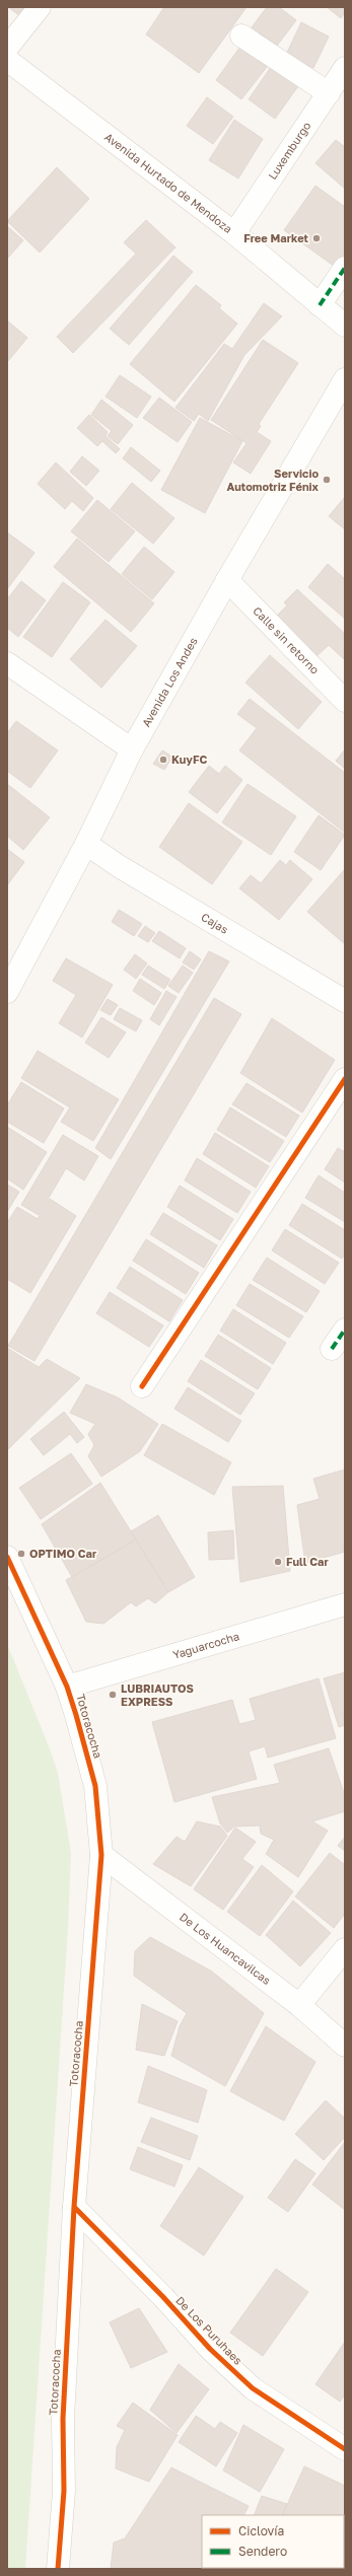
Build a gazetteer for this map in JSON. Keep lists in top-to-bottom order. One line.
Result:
{"streets":{"street":["Luxemburgo","Avenida Hurtado de Mendoza","Calle sin retorno","Avenida Los Andes","Cajas","Yaguarcocha","Totoracocha","De Los Huancavilcas","De Los Puruhaes"]},"crossings":[["Luxemburgo","Avenida Hurtado de Mendoza"],["Calle sin retorno","Avenida Los Andes"],["Avenida Los Andes","Cajas"],["Yaguarcocha","Totoracocha"],["Totoracocha","De Los Huancavilcas"],["Totoracocha","De Los Puruhaes"]],"places":["Free Market","Servicio Automotriz Fénix","KuyFC","OPTIMO Car","Full Car","LUBRIAUTOS EXPRESS"],"legend":["Ciclovía","Sendero"]}
